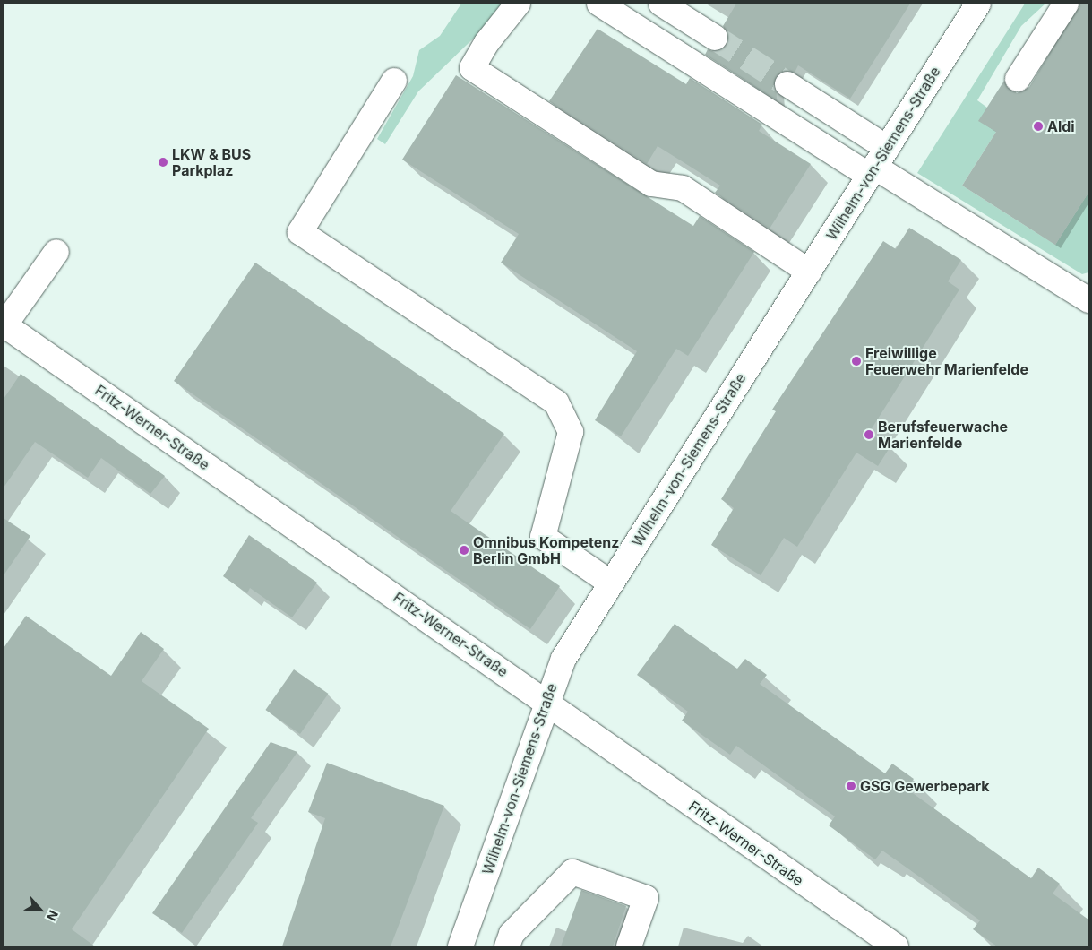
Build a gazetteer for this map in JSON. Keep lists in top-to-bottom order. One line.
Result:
{"streets":{"street":["Wilhelm-von-Siemens-Straße","Fritz-Werner-Straße"]},"crossings":[["Wilhelm-von-Siemens-Straße","Fritz-Werner-Straße"]],"places":["Aldi","LKW & BUS Parkplaz","Freiwillige Feuerwehr Marienfelde","Berufsfeuerwache Marienfelde","Omnibus Kompetenz Berlin GmbH","GSG Gewerbepark"],"north":"bottom right"}
